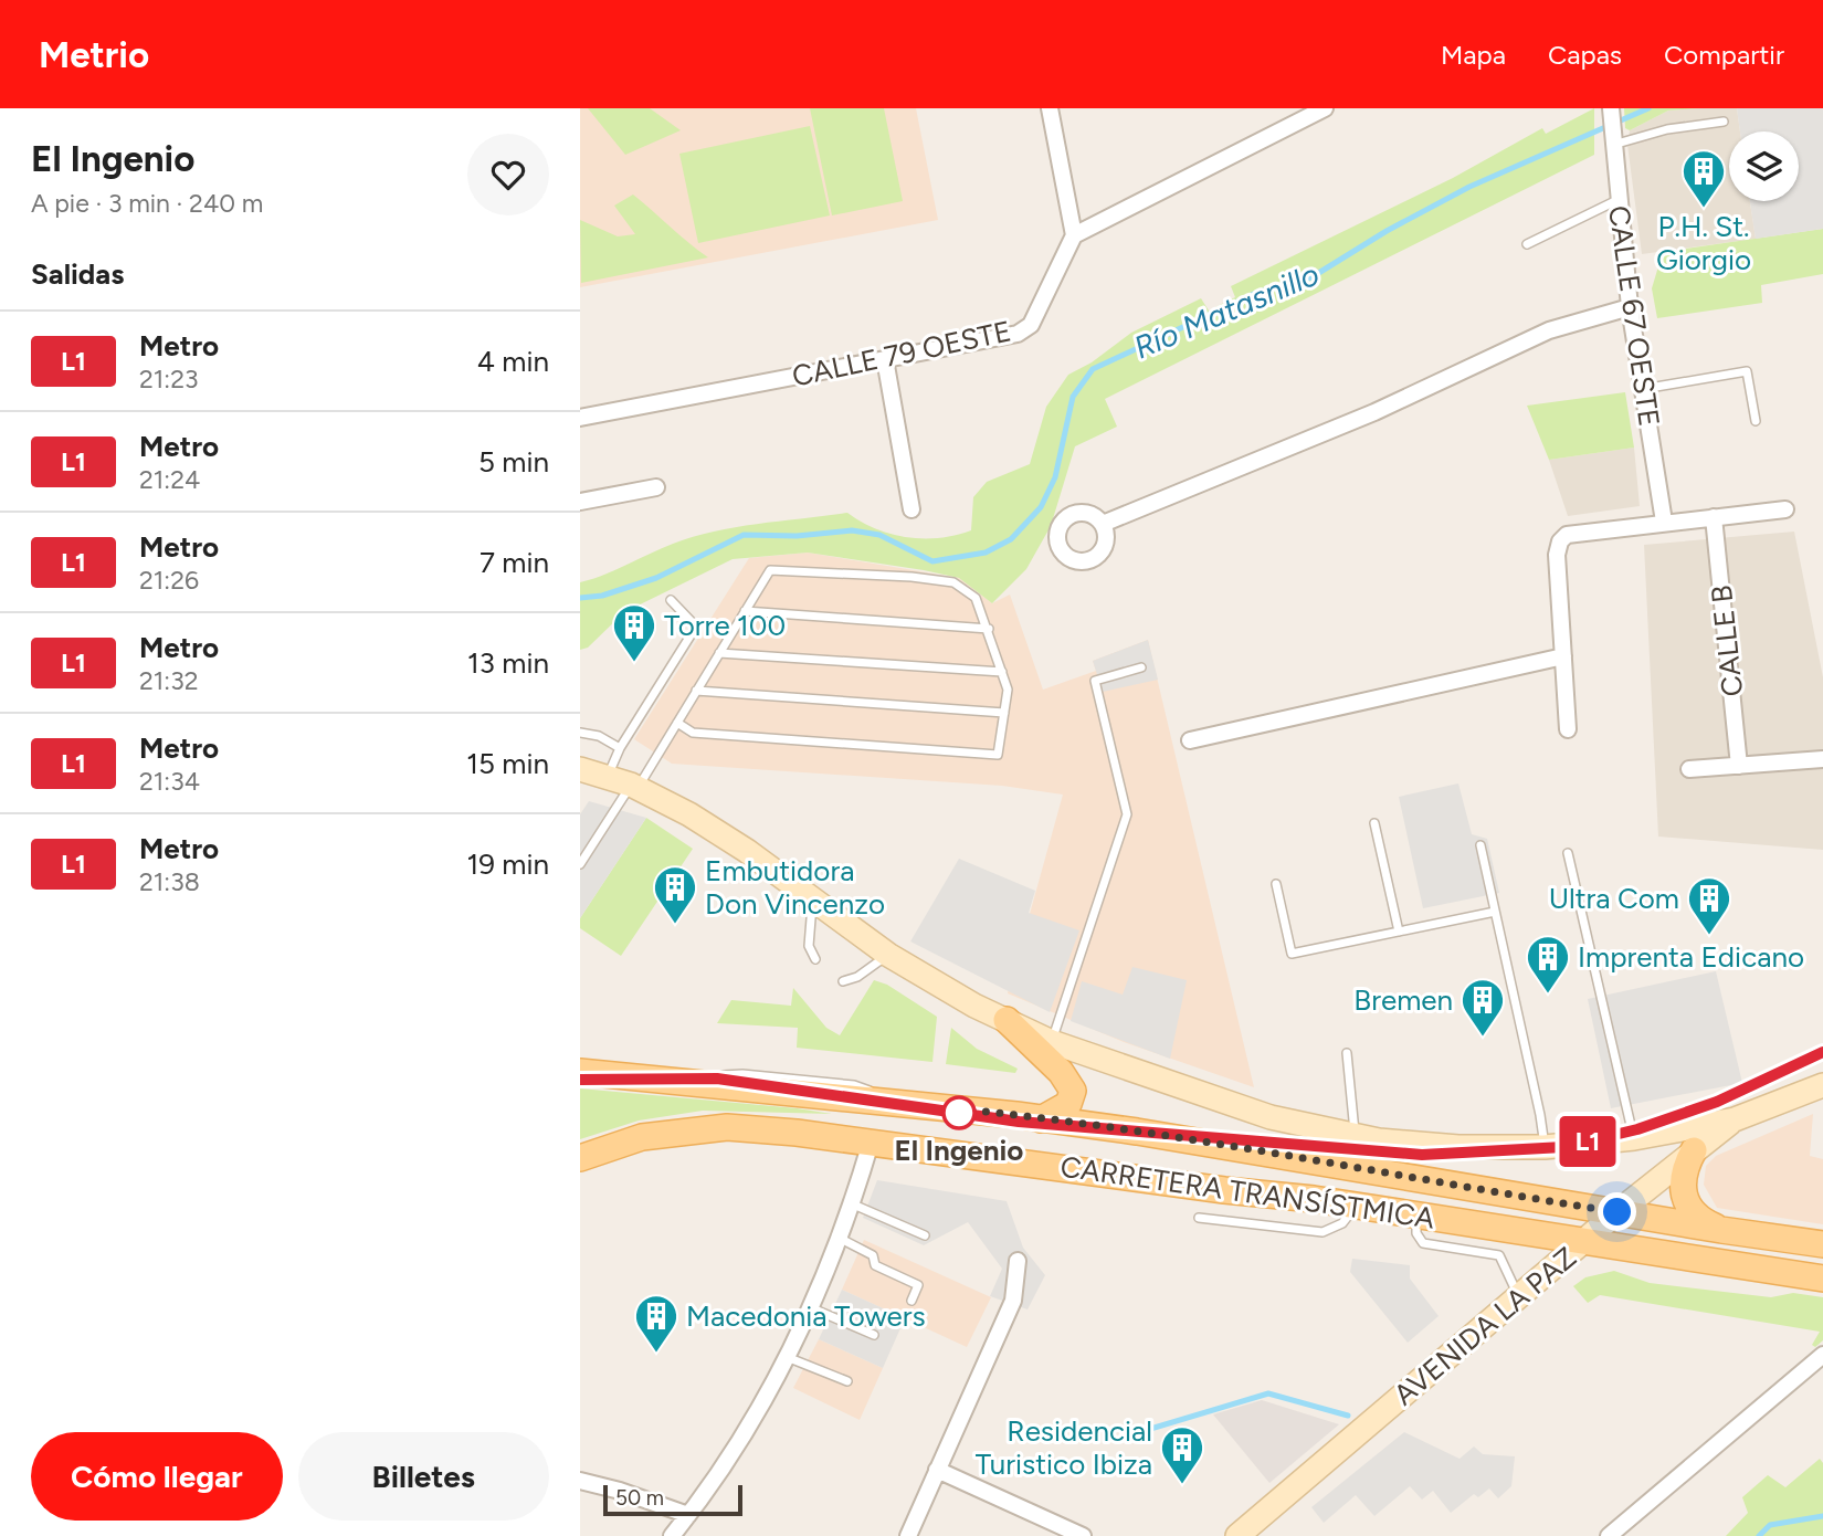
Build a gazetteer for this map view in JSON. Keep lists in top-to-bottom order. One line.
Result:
{"streets":{"main road":["CARRETERA TRANSÍSTMICA","AVENIDA LA PAZ"],"street":["CALLE 67 OESTE","CALLE 79 OESTE","CALLE B"]},"crossings":[["CARRETERA TRANSÍSTMICA","AVENIDA LA PAZ"]],"water":["Río Matasnillo"],"places":{"building":["P.H. St. Giorgio","Torre 100","Embutidora Don Vincenzo","Ultra Com","Imprenta Edicano","Bremen","Macedonia Towers","Residencial Turistico Ibiza"],"other":["El Ingenio"]},"lines":["metro line L1"],"scale_bar":"50 m","page":{"header":"Metrio","nav":["Mapa","Capas","Compartir"],"heading":[["El Ingenio","A pie · 3 min · 240 m"],"Salidas"],"on_map":"L1","list":[{"mark":"L1","name":"Metro","note":"21:23","value":"4 min"},{"mark":"L1","name":"Metro","note":"21:24","value":"5 min"},{"mark":"L1","name":"Metro","note":"21:26","value":"7 min"},{"mark":"L1","name":"Metro","note":"21:32","value":"13 min"},{"mark":"L1","name":"Metro","note":"21:34","value":"15 min"},{"mark":"L1","name":"Metro","note":"21:38","value":"19 min"}],"buttons":["Cómo llegar","Billetes"],"scale":"50 m"}}
